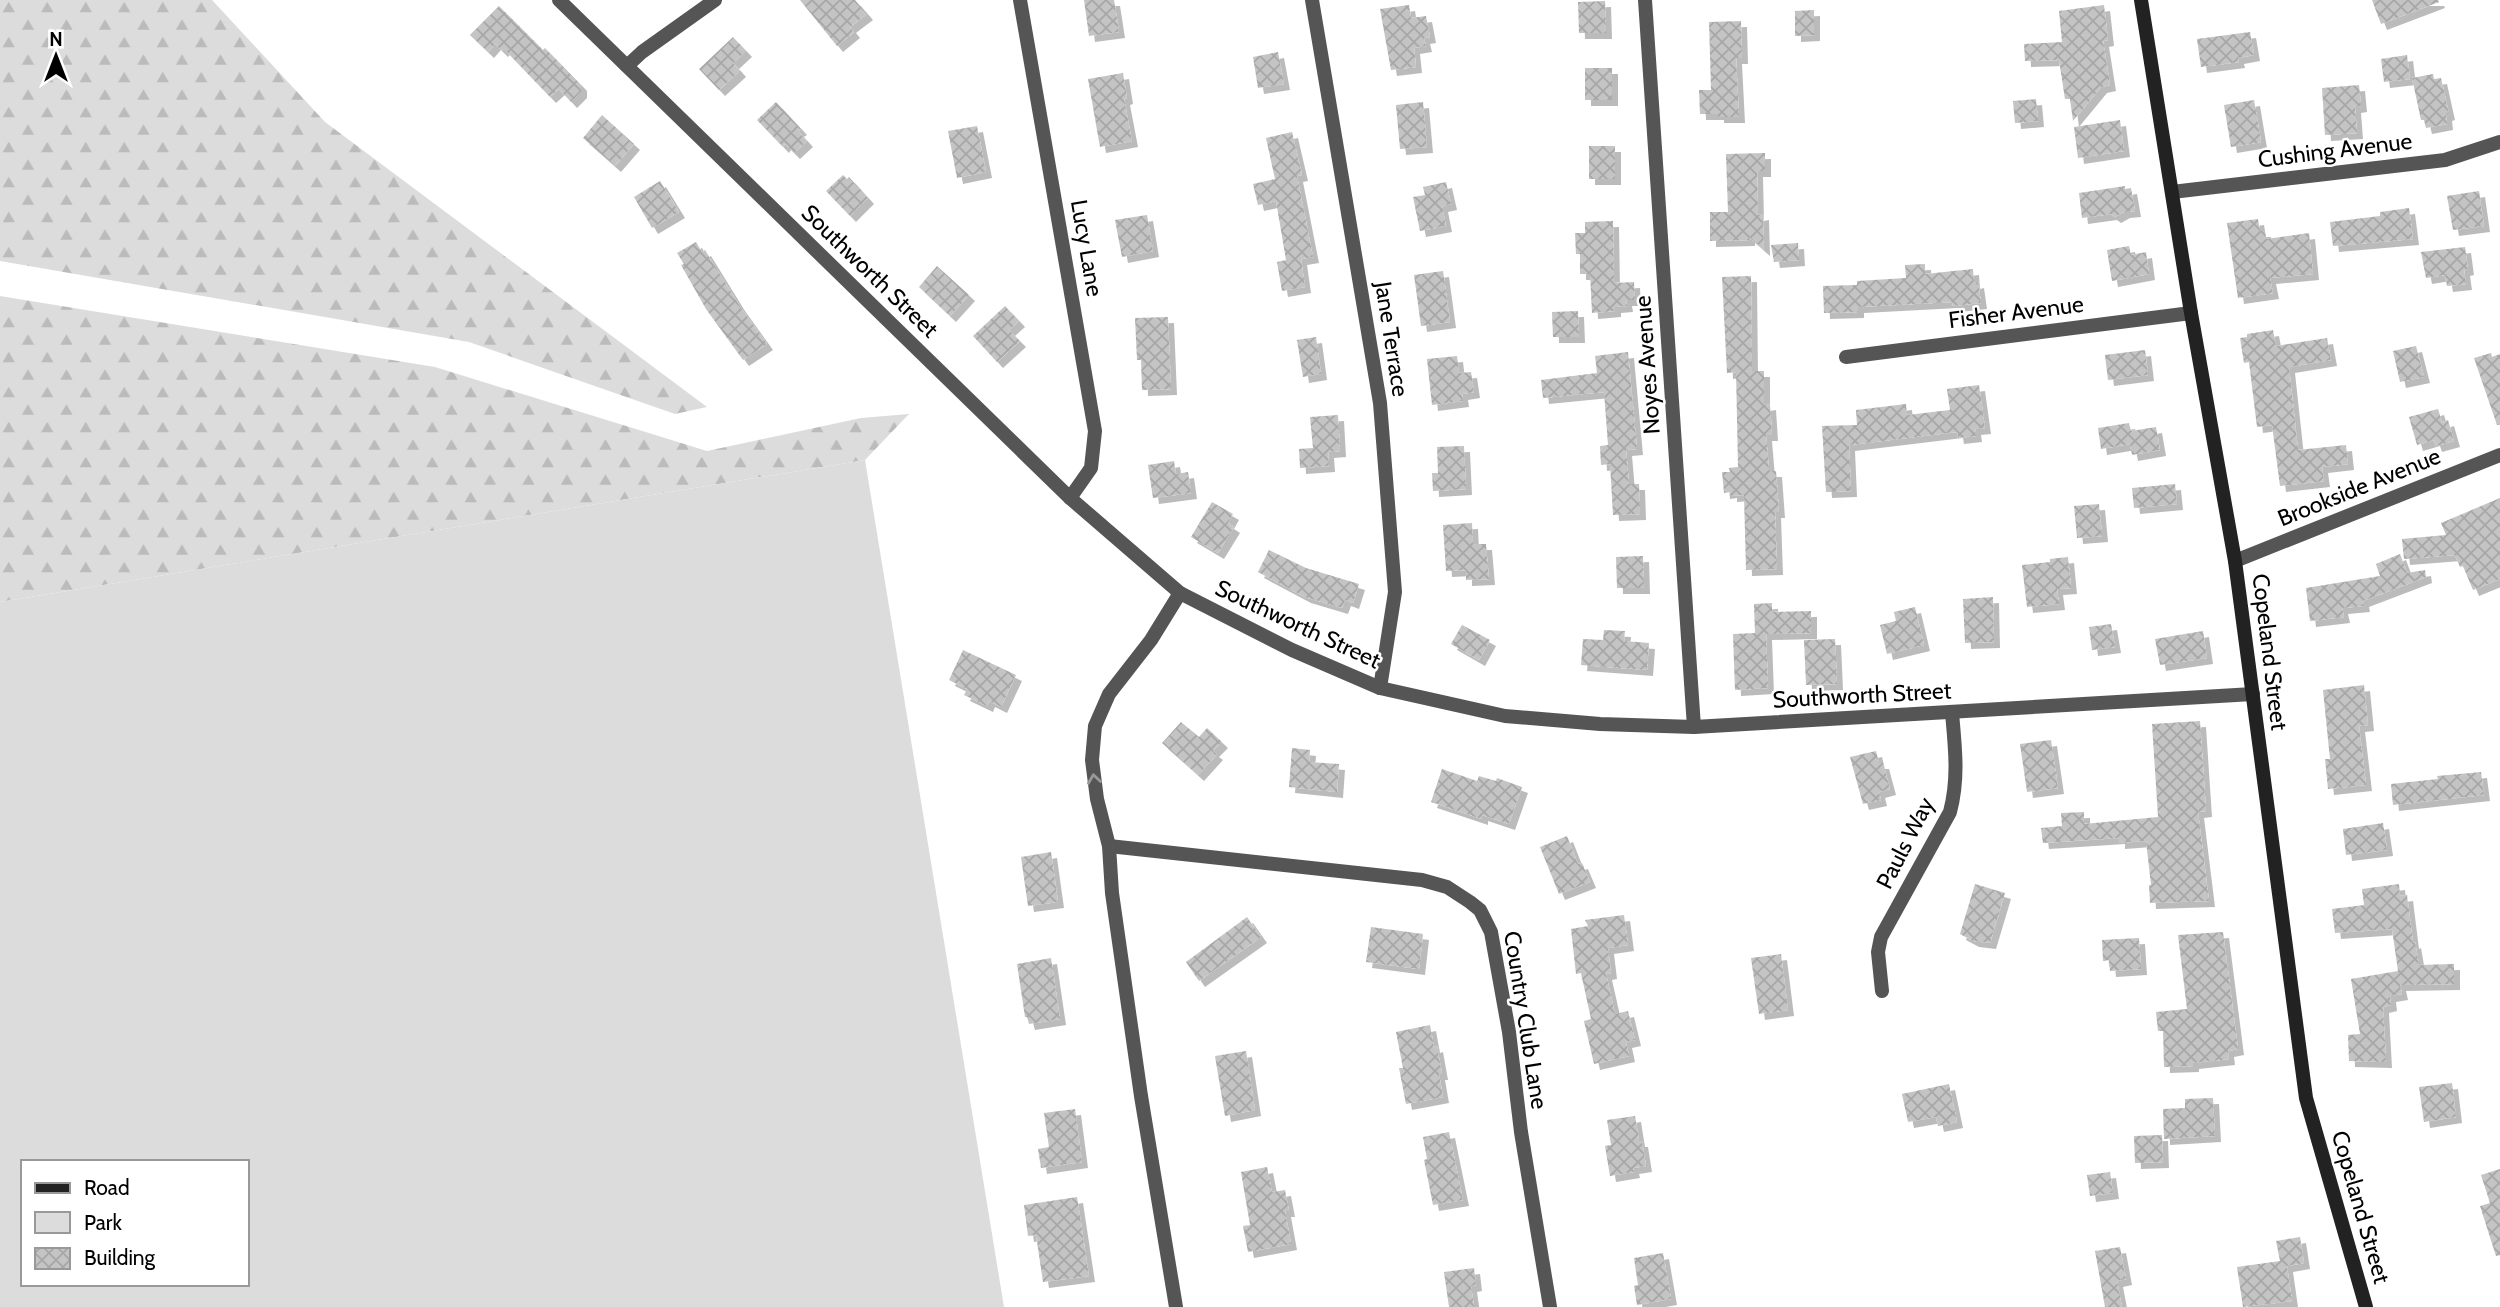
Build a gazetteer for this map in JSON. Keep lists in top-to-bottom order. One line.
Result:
{"streets":{"main road":["Copeland Street"],"street":["Cushing Avenue","Lucy Lane","Southworth Street","Fisher Avenue","Jane Terrace","Noyes Avenue","Brookside Avenue","Pauls Way","Country Club Lane"]},"crossings":[["Cushing Avenue","Copeland Street"],["Lucy Lane","Southworth Street"],["Southworth Street","Jane Terrace"],["Southworth Street","Noyes Avenue"],["Southworth Street","Copeland Street"],["Southworth Street","Pauls Way"],["Fisher Avenue","Copeland Street"],["Brookside Avenue","Copeland Street"]],"legend":["Road","Park","Building"],"north":"top"}
